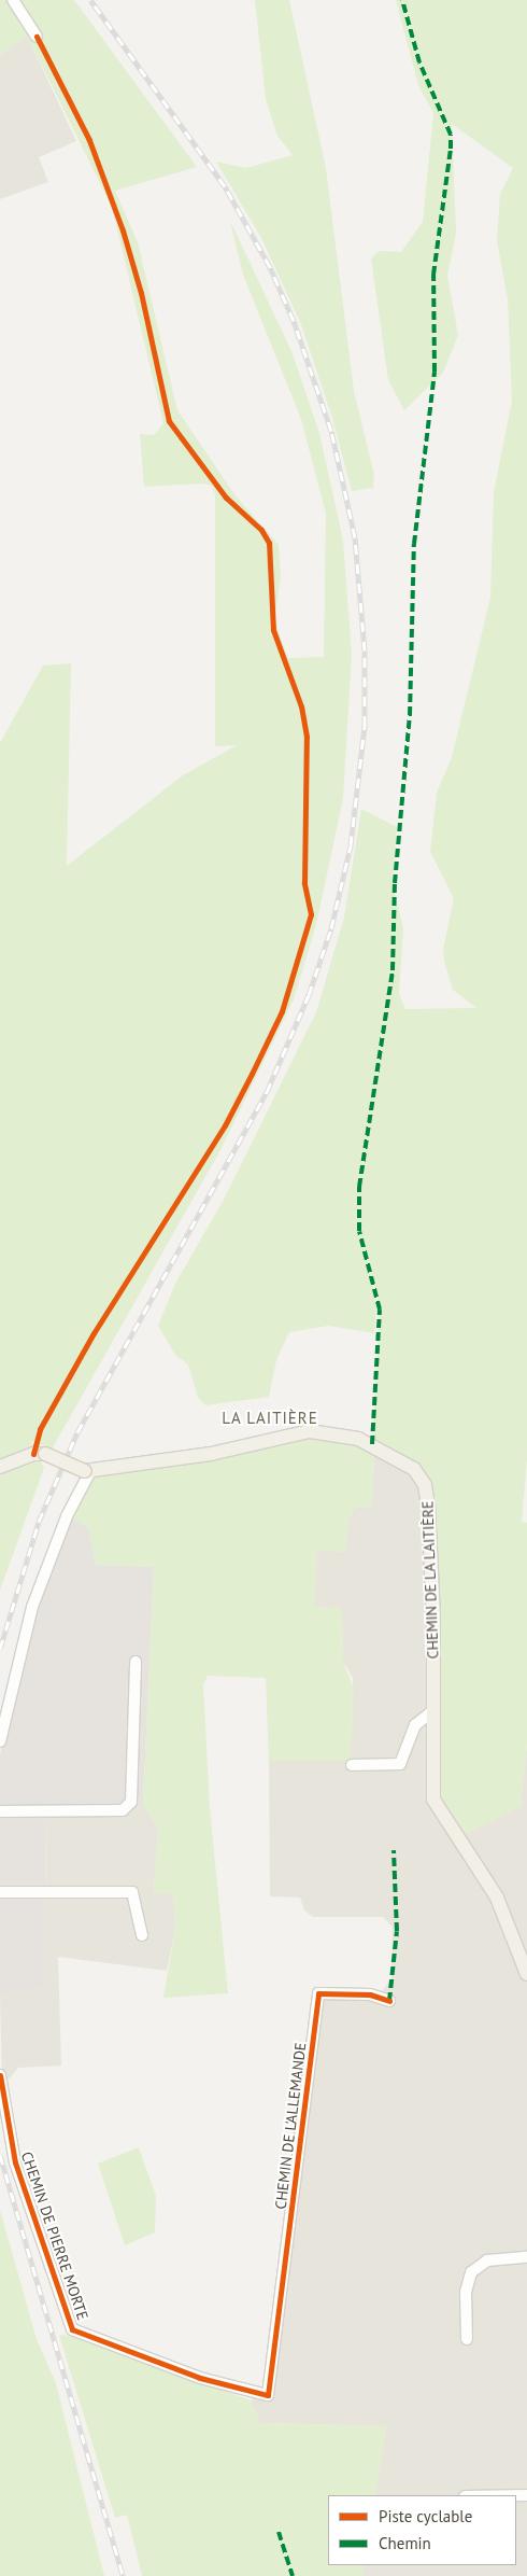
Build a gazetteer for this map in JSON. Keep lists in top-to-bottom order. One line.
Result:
{"streets":{"main road":["CHEMIN DE LA LAITIÈRE"],"street":["CHEMIN DE L'ALLEMANDE","CHEMIN DE PIERRE MORTE"]},"crossings":[["CHEMIN DE L'ALLEMANDE","CHEMIN DE PIERRE MORTE"]],"districts":["LA LAITIÈRE"],"legend":["Piste cyclable","Chemin"]}
